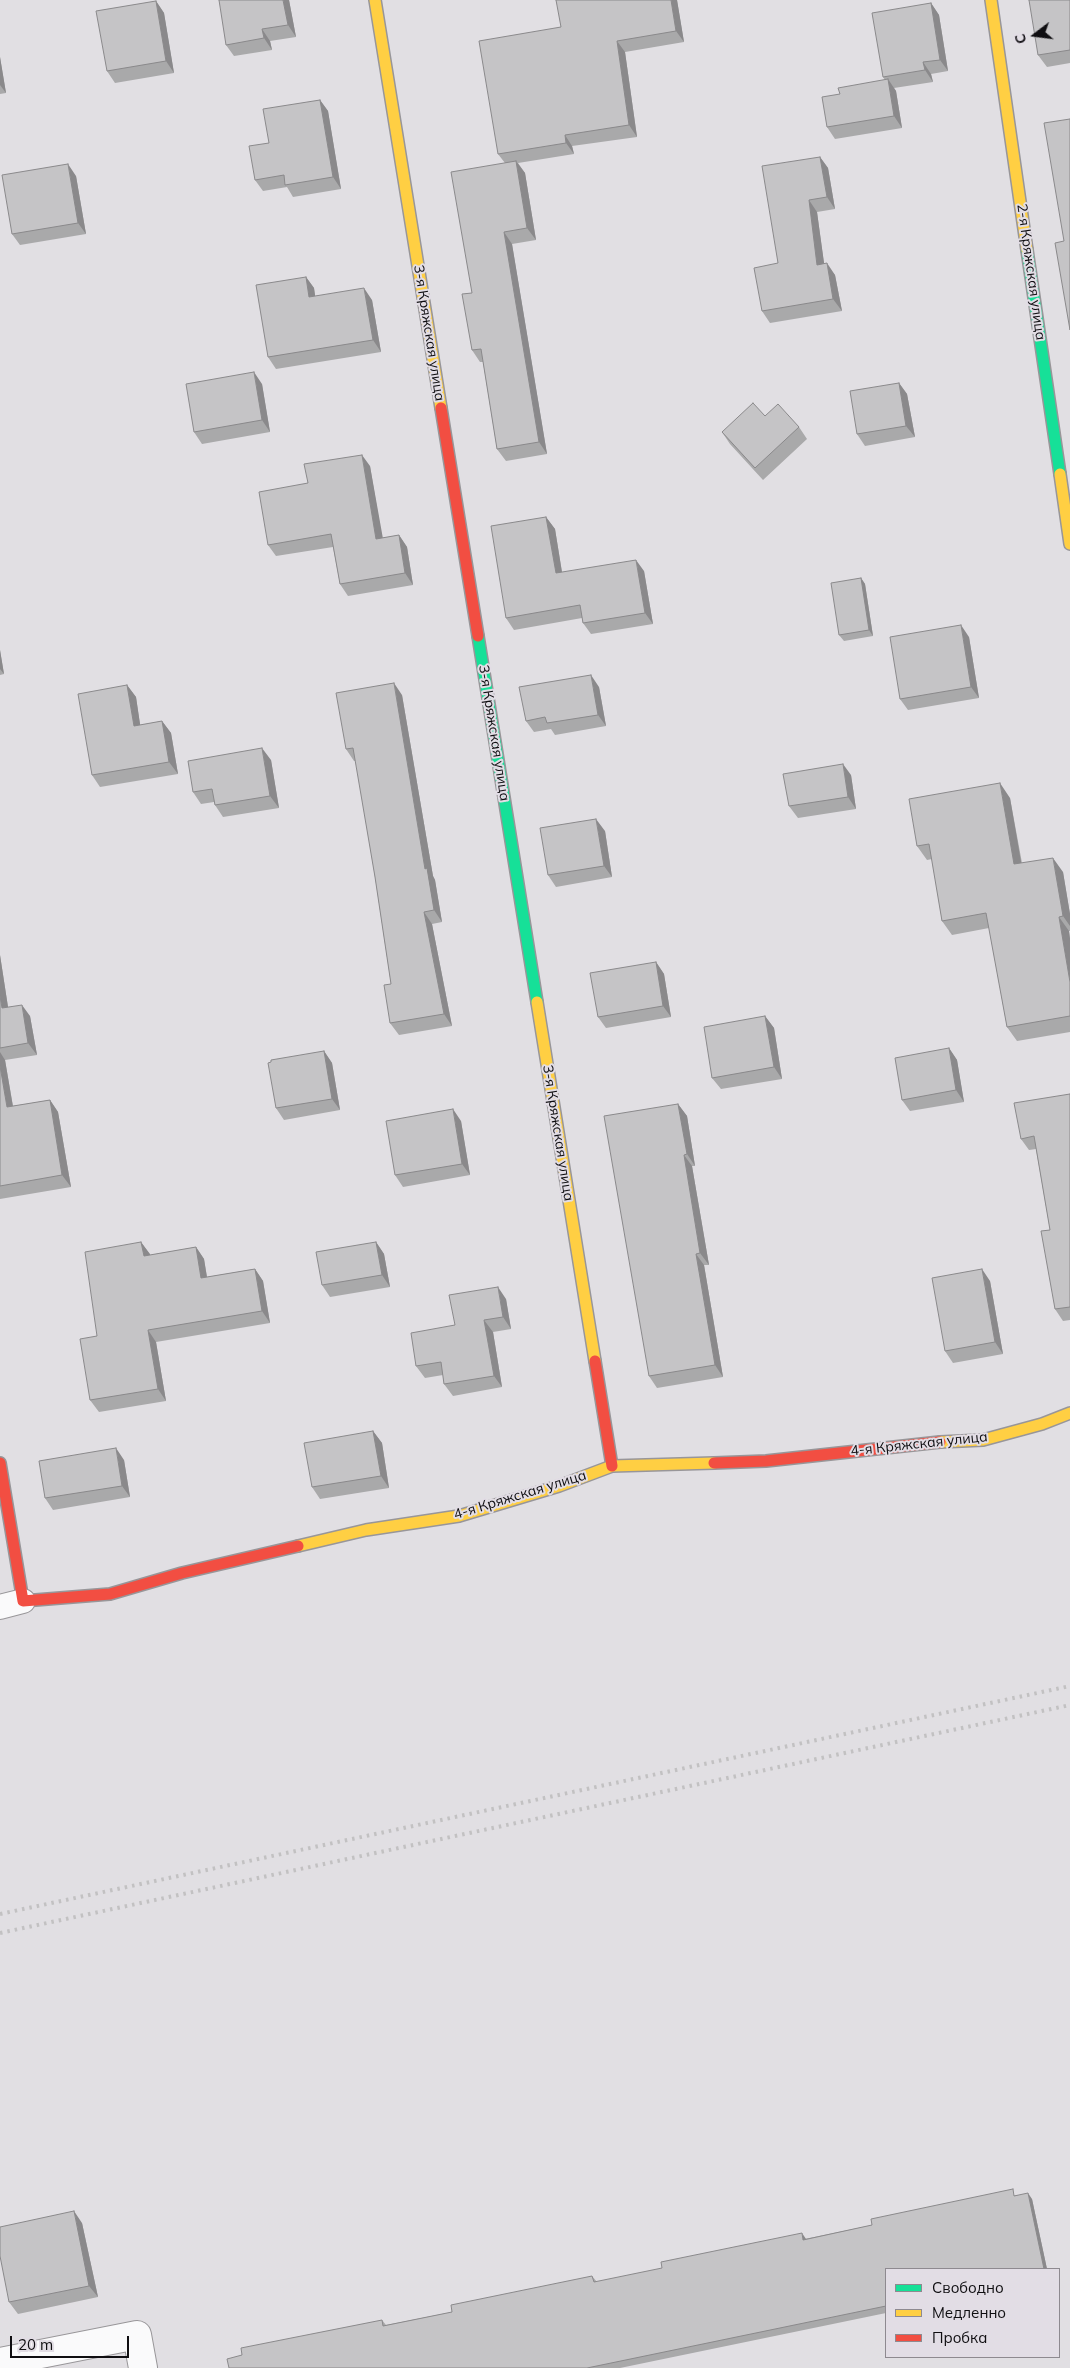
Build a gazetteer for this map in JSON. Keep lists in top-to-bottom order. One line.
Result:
{"streets":{"street":["2-я Кряжская улица","3-я Кряжская улица","4-я Кряжская улица"]},"crossings":[["3-я Кряжская улица","4-я Кряжская улица"]],"legend":["Свободно","Медленно","Пробка"],"scale_bar":"20 m","north":"left"}
